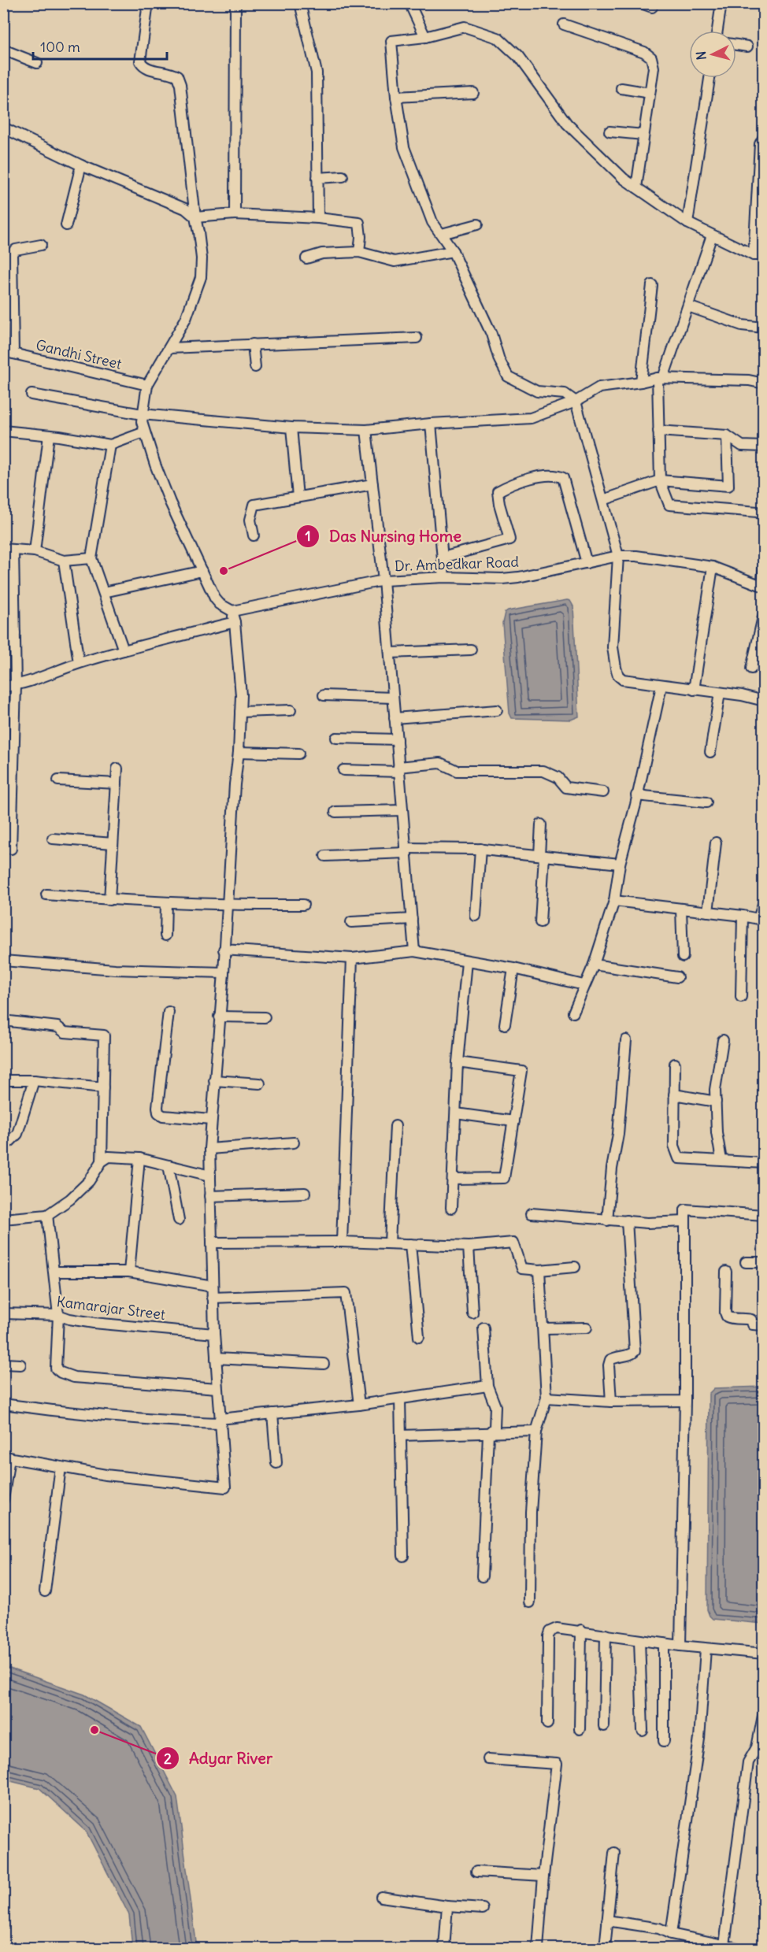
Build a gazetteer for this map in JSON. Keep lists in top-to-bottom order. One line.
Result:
{"streets":{"street":["Gandhi Street","Dr. Ambedkar Road","Kamarajar Street"]},"places":["Das Nursing Home","Adyar River"],"scale_bar":"100 m","north":"left"}
